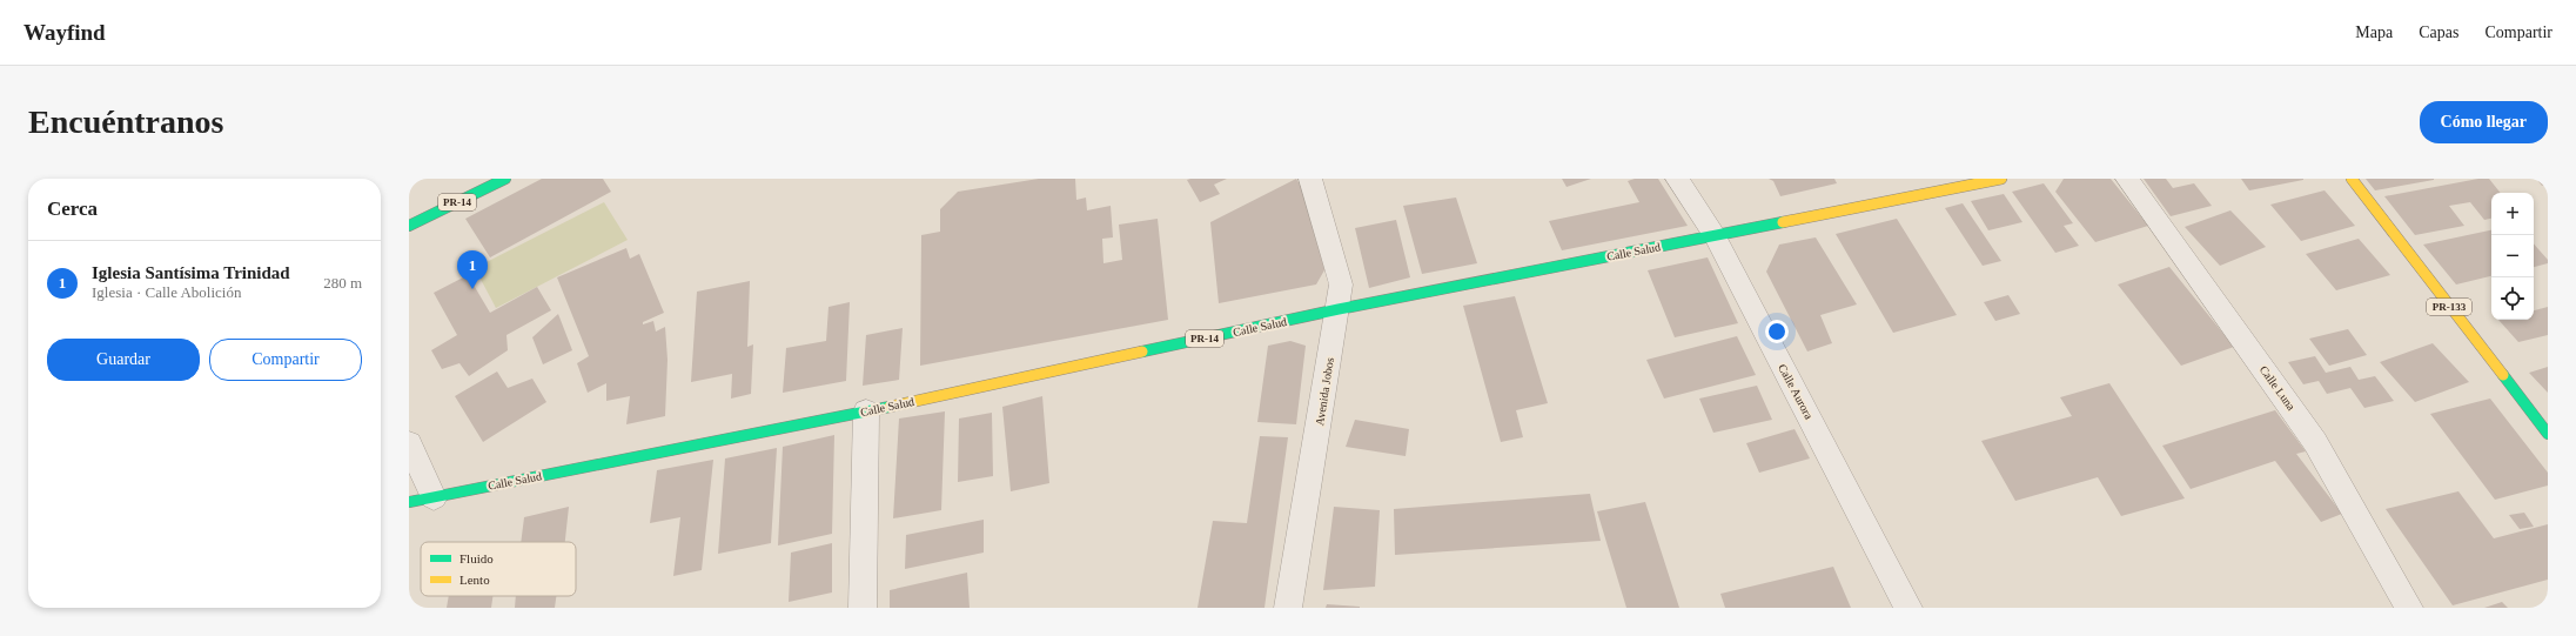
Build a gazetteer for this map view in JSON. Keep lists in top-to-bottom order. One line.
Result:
{"streets":{"main road":["PR-14","Calle Salud","PR-133"],"street":["Calle Luna","Avenida Jobos","Calle Aurora"]},"crossings":[["Calle Salud","Avenida Jobos"],["Calle Salud","Calle Aurora"]],"legend":["Fluido","Lento"],"page":{"header":"Wayfind","nav":["Mapa","Capas","Compartir"],"buttons":["Cómo llegar",["Guardar","Compartir"]],"title":"Encuéntranos","heading":"Cerca","map_buttons":["+","−"],"list":[{"mark":"1","name":"Iglesia Santísima Trinidad","note":"Iglesia · Calle Abolición","value":"280 m"}],"pins":"1"}}
